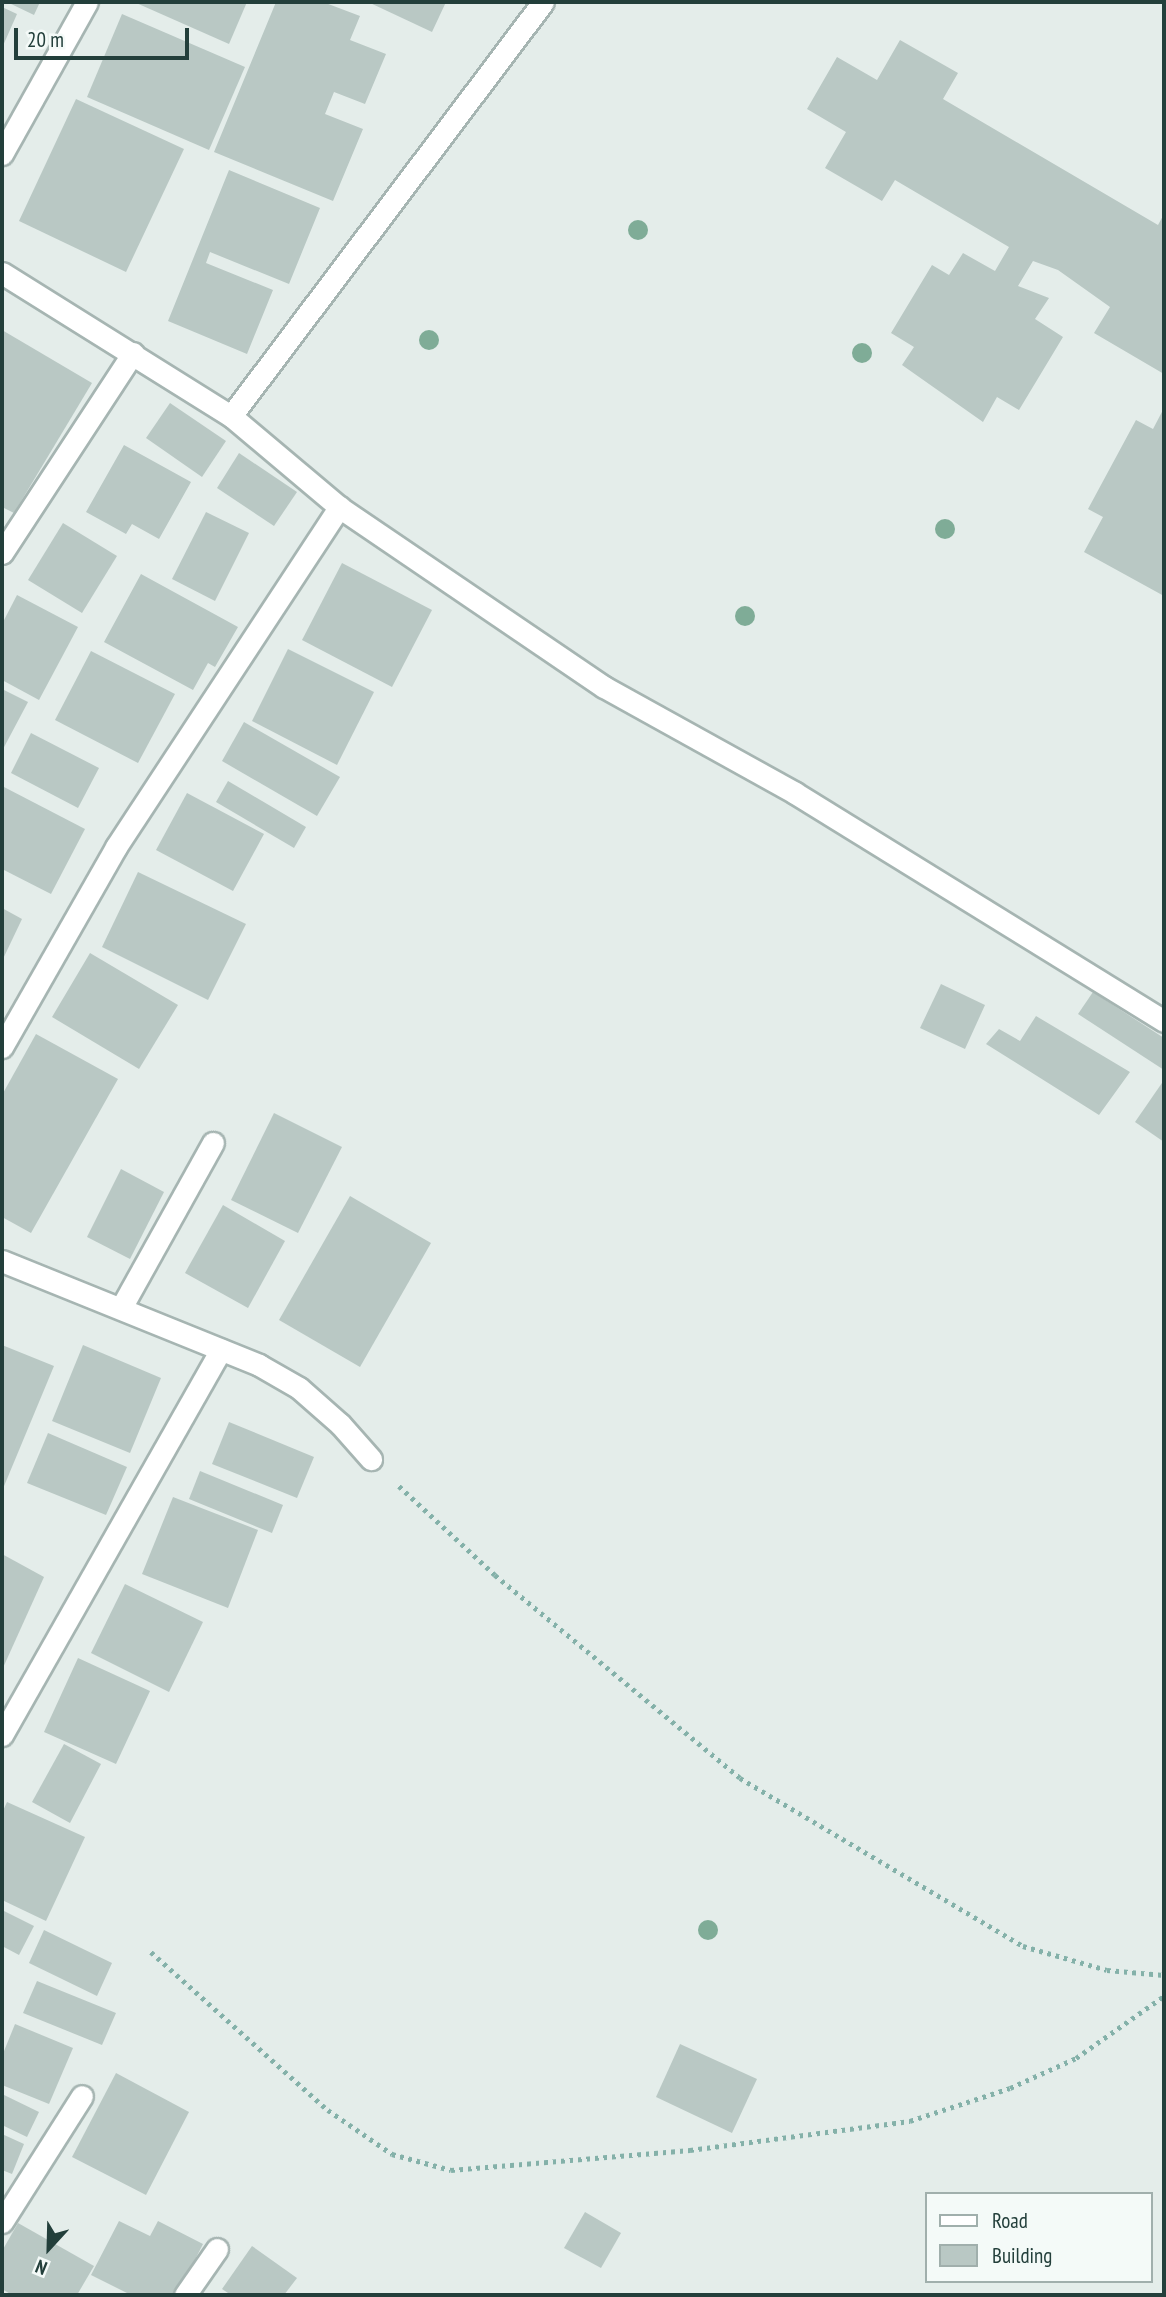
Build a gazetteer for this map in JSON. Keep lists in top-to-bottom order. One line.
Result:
{"legend":["Road","Building"],"scale_bar":"20 m","north":"bottom"}
